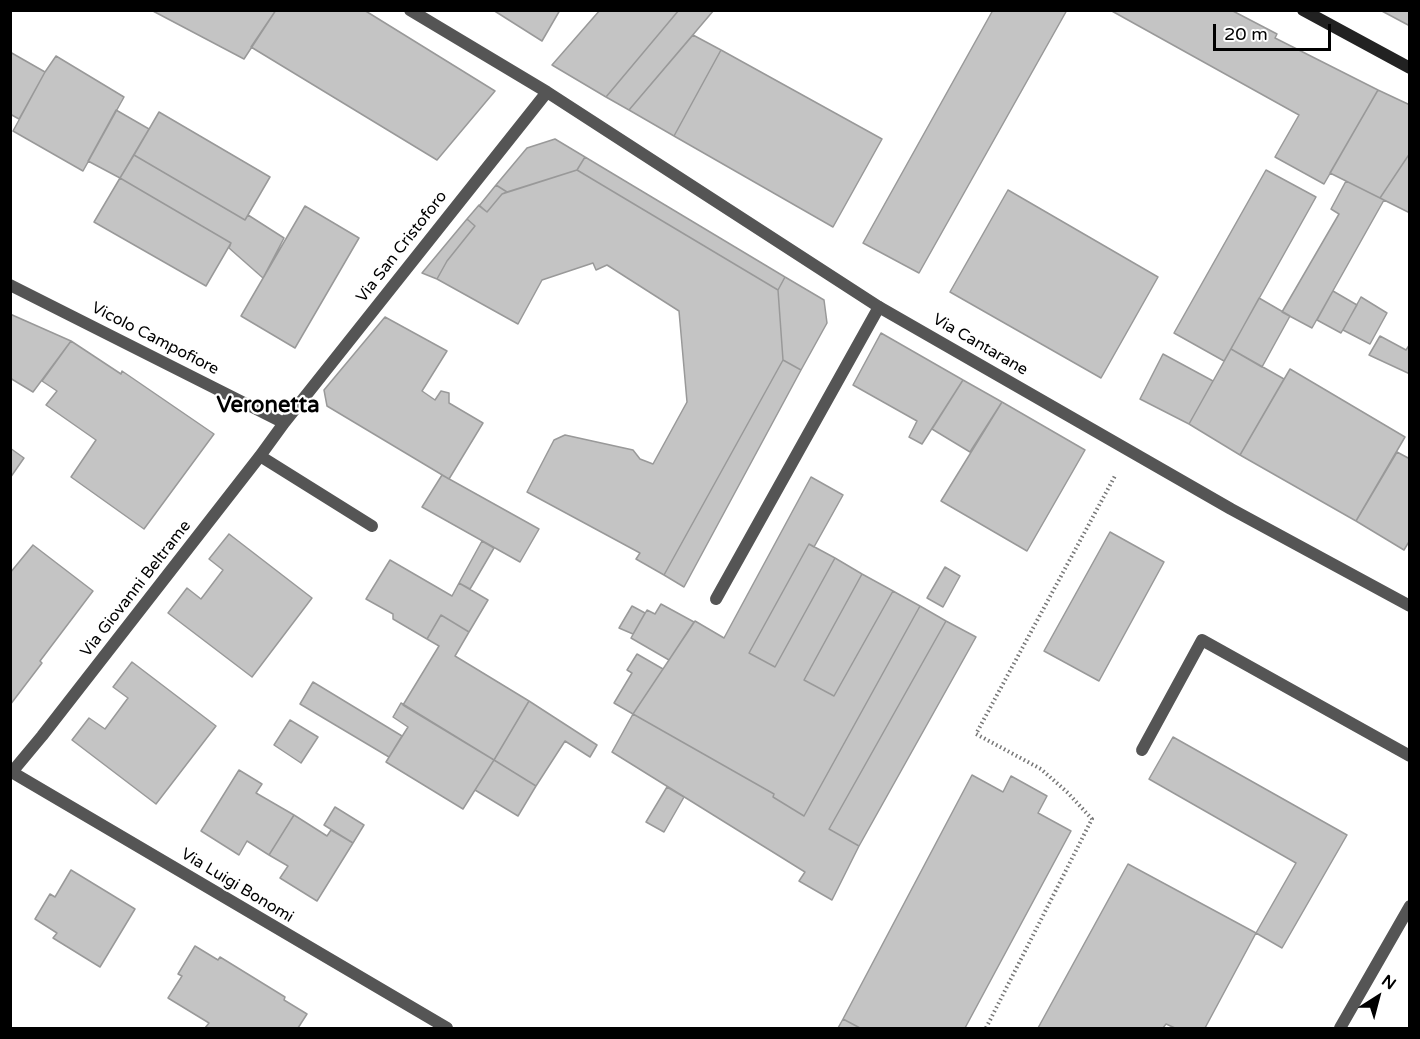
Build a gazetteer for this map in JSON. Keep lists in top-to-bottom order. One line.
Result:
{"streets":{"street":["Via San Cristoforo","Vicolo Campofiore","Via Cantarane","Via Giovanni Beltrame","Via Luigi Bonomi"]},"crossings":[["Via San Cristoforo","Vicolo Campofiore"],["Via San Cristoforo","Via Cantarane"],["Via San Cristoforo","Via Giovanni Beltrame"],["Vicolo Campofiore","Via Giovanni Beltrame"],["Via Giovanni Beltrame","Via Luigi Bonomi"]],"districts":["Veronetta"],"scale_bar":"20 m","north":"top right"}
